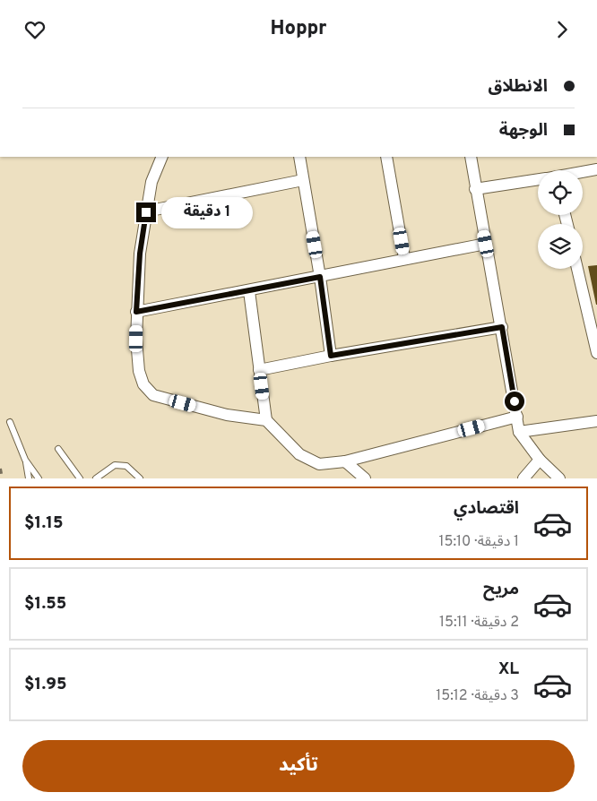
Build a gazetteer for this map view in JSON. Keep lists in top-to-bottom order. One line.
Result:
{"page":{"header":"Hoppr","banner":["الانطلاق","الوجهة"],"bubble":"1 دقيقة","list":[{"name":"اقتصادي","note":"1 دقيقة · 15:10","value":"$1.15"},{"name":"مريح","note":"2 دقيقة · 15:11","value":"$1.55"},{"name":"XL","note":"3 دقيقة · 15:12","value":"$1.95"}],"buttons":"تأكيد"}}
